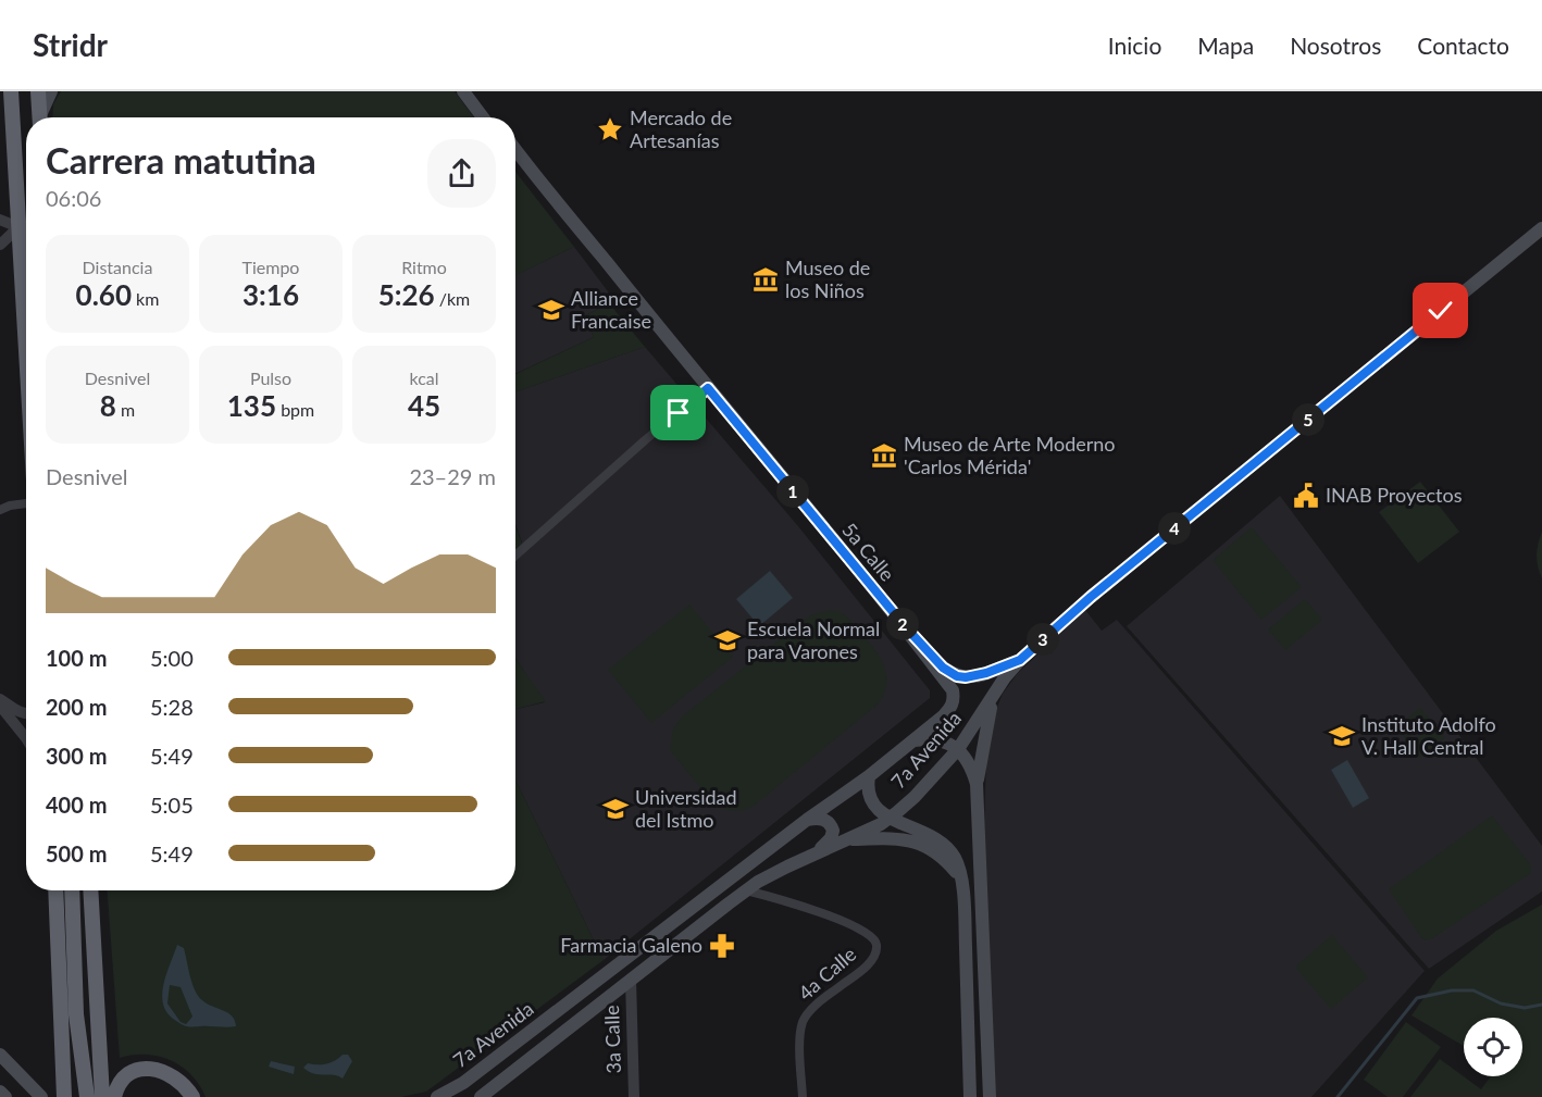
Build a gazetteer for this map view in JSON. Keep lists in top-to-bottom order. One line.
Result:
{"streets":{"main road":["5a Calle","7a Avenida"],"street":["4a Calle","3a Calle"]},"crossings":[["5a Calle","7a Avenida"],["7a Avenida","4a Calle"],["7a Avenida","3a Calle"]],"places":{"place":["Mercado de Artesanías"],"museum":["Museo de los Niños","Museo de Arte Moderno 'Carlos Mérida'"],"school or university":["Alliance Francaise","Escuela Normal para Varones","Instituto Adolfo V. Hall Central","Universidad del Istmo"],"public building":["INAB Proyectos"],"pharmacy":["Farmacia Galeno"]},"page":{"header":"Stridr","nav":["Inicio","Mapa","Nosotros","Contacto"],"heading":["Carrera matutina","06:06"],"stats":[["Distancia","0.60 km"],["Tiempo","3:16"],["Ritmo","5:26 /km"],["Desnivel","8 m"],["Pulso","135 bpm"],["kcal","45"]],"pins":["5","1","4","2","3"],"chart":["Desnivel","23–29 m"],"list":[{"name":"100 m","note":"5:00"},{"name":"200 m","note":"5:28"},{"name":"300 m","note":"5:49"},{"name":"400 m","note":"5:05"},{"name":"500 m","note":"5:49"}]}}
